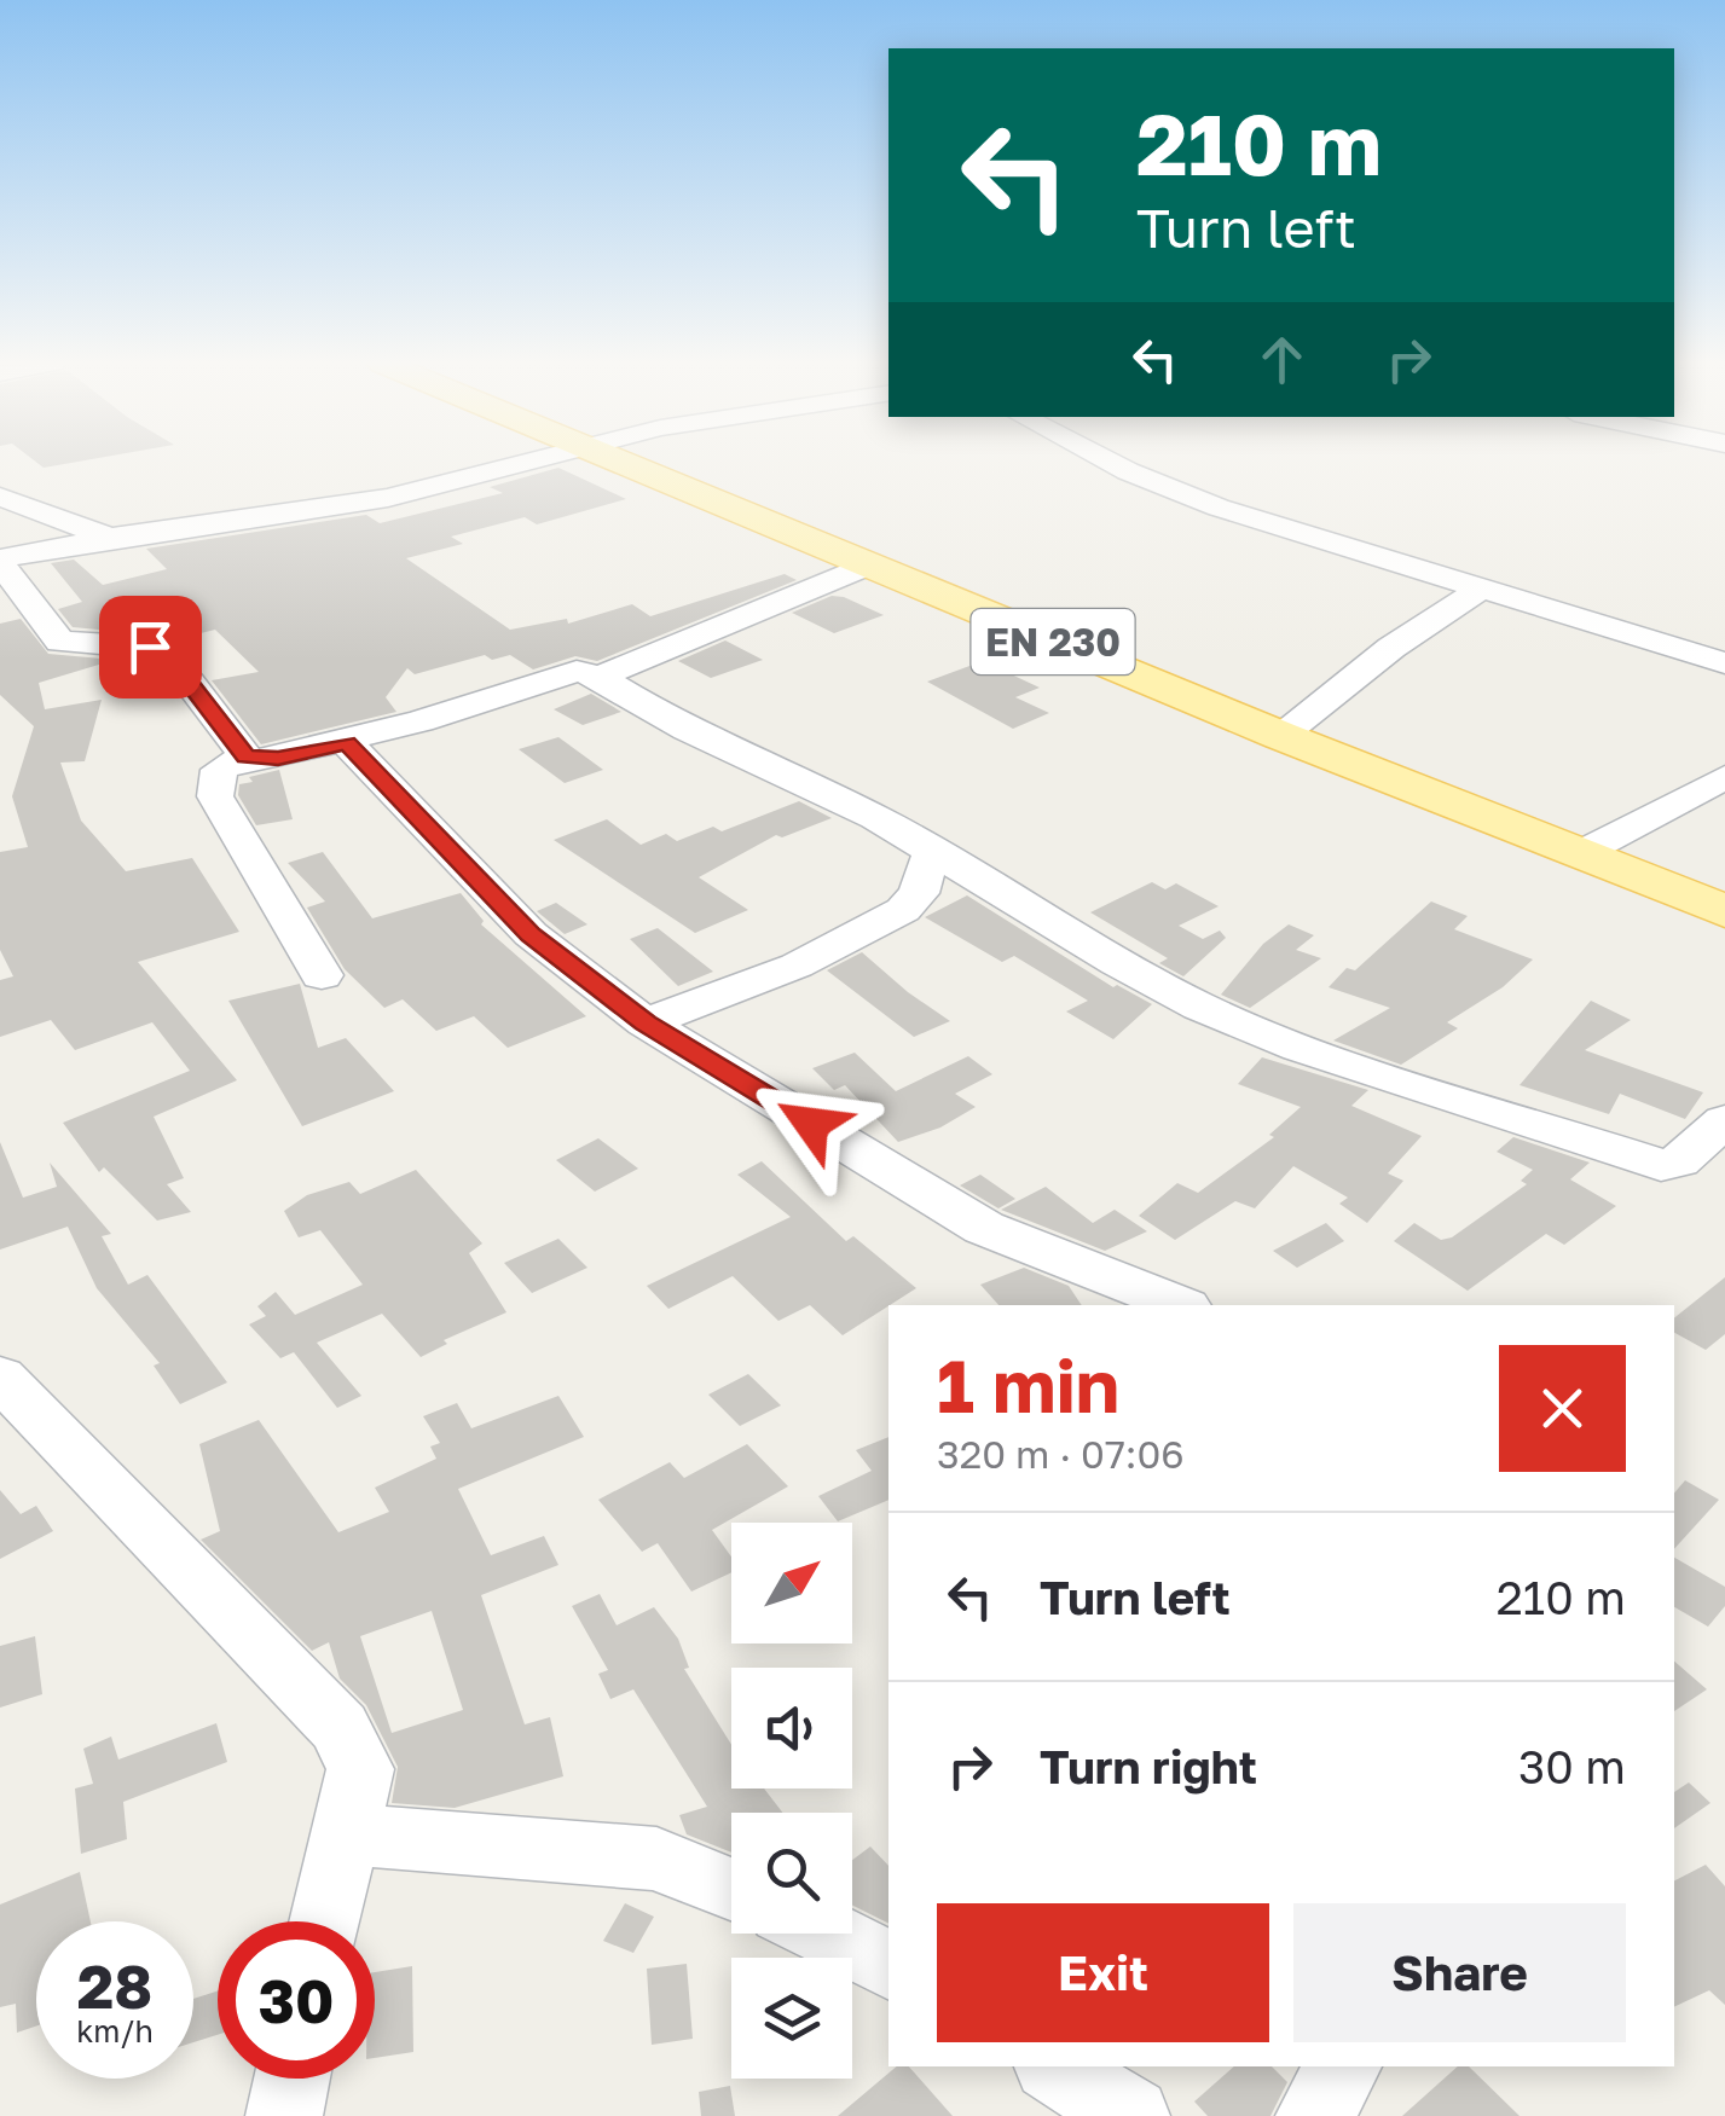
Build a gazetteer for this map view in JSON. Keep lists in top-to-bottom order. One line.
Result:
{"streets":{"main road":["EN 230"]},"north":"top right","page":{"turn":["210 m","Turn left"],"heading":["1 min","320 m · 07:06"],"list":[{"name":"Turn left","value":"210 m"},{"name":"Turn right","value":"30 m"}],"buttons":["Exit","Share"],"speed":"28 km/h","limit":"30"}}
